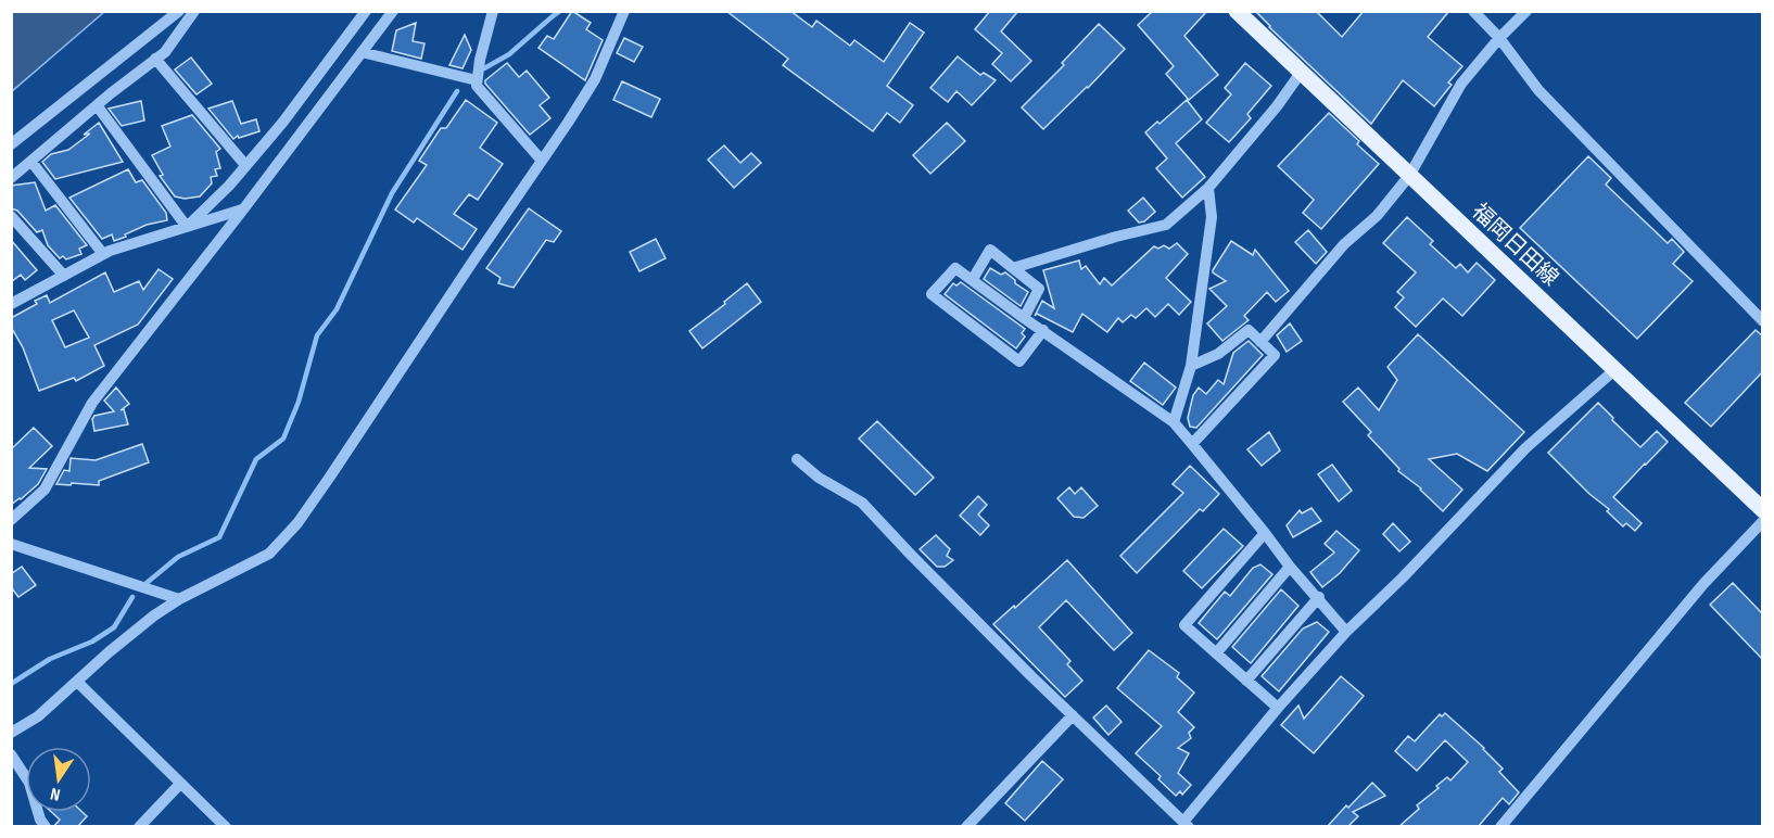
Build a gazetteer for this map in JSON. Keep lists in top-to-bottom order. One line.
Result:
{"streets":{"main road":["福岡日田線"]},"north":"bottom"}
